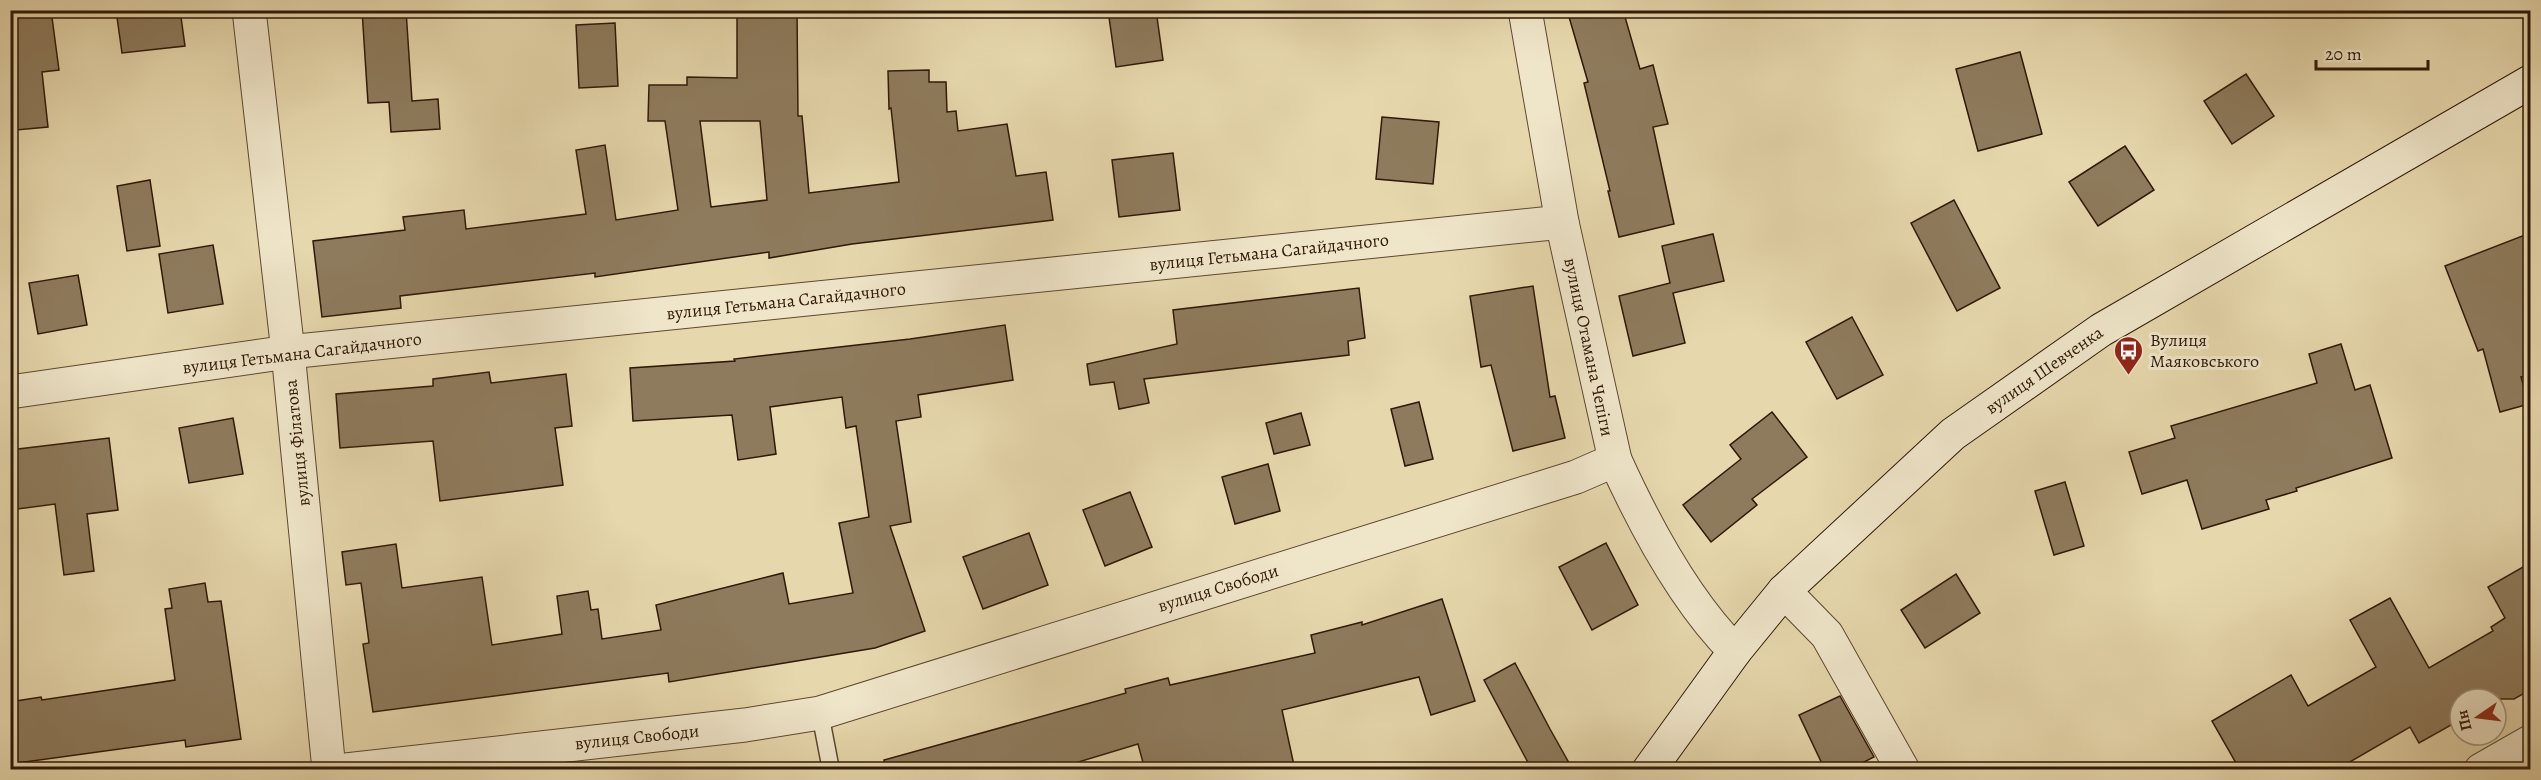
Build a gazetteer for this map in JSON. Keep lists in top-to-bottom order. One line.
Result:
{"streets":{"street":["вулиця Гетьмана Сагайдачного","вулиця Отамана Чепіги","вулиця Шевченка","вулиця Філатова","вулиця Свободи"]},"crossings":[["вулиця Гетьмана Сагайдачного","вулиця Отамана Чепіги"],["вулиця Гетьмана Сагайдачного","вулиця Філатова"],["вулиця Отамана Чепіги","вулиця Шевченка"],["вулиця Отамана Чепіги","вулиця Свободи"]],"places":{"bus stop":["Вулиця Маяковського"]},"scale_bar":"20 m","north":"left"}
